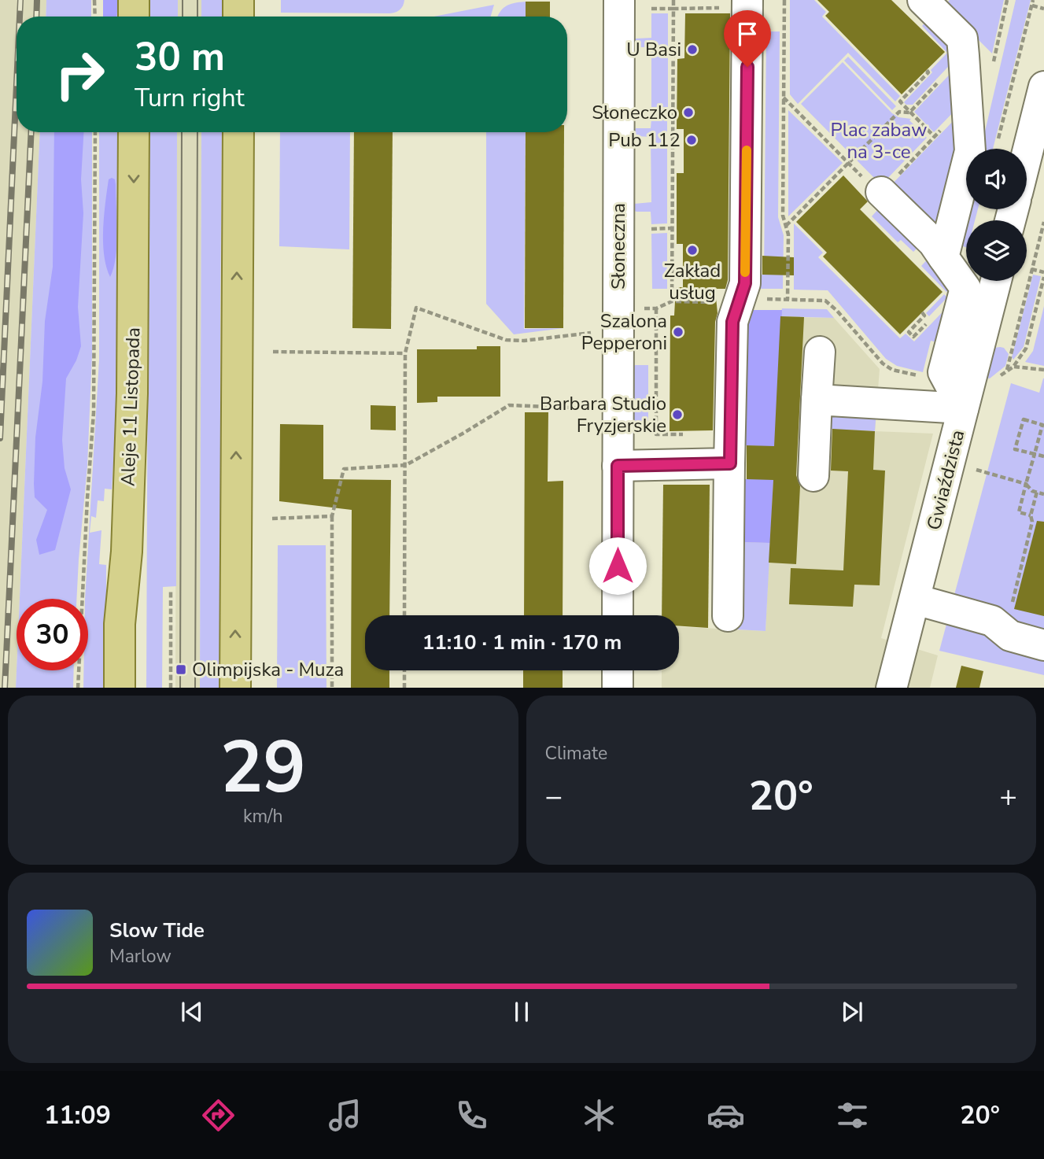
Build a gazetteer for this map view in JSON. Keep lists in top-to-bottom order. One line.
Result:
{"streets":{"main road":["Aleje 11 Listopada"],"street":["Słoneczna","Gwiaździsta"]},"parks":["Plac zabaw na 3-ce"],"places":{"other":["U Basi","Słoneczko","Pub 112","Zakład usług","Szalona Pepperoni","Barbara Studio Fryzjerskie"],"transit":["Olimpijska - Muza"]},"page":{"turn":["30 m","Turn right"],"limit":"30","trip":"11:10 · 1 min · 170 m","tile":[["29","km/h"],"Climate"],"heat":["−","20°","+"],"song":["Slow Tide","Marlow"],"tabs":["11:09","20°"]}}
